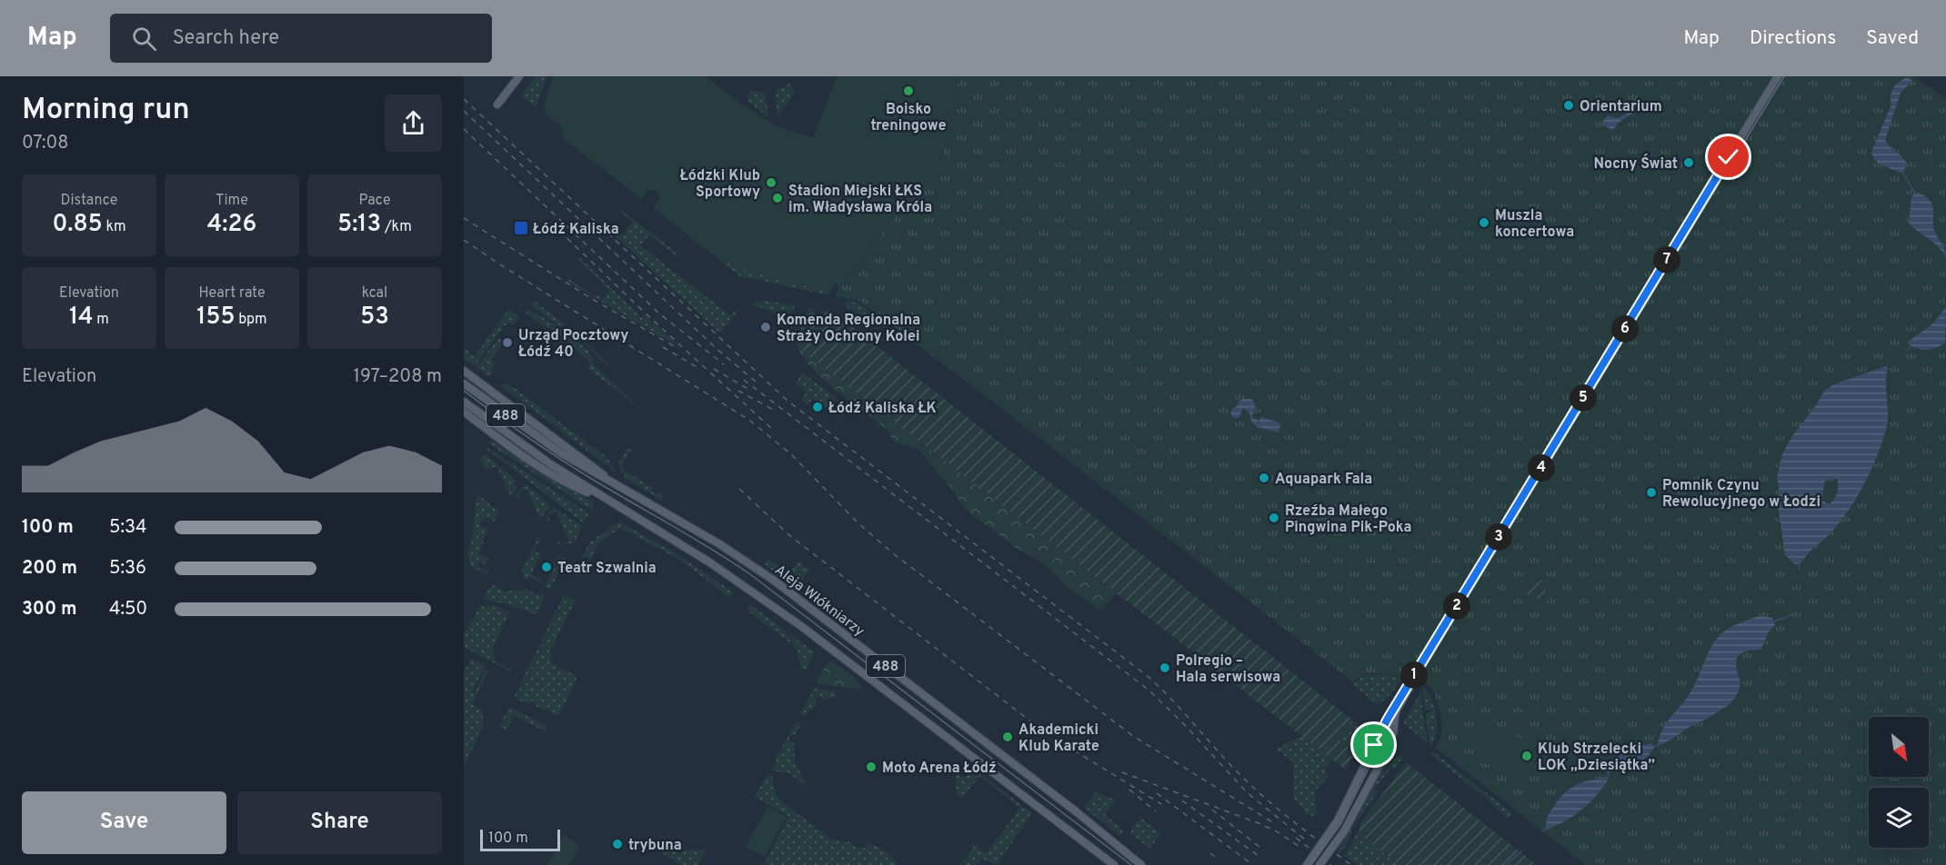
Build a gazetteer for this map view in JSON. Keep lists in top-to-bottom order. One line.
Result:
{"streets":{"main road":["488","Aleja Włókniarzy"]},"places":{"other":["Boisko treningowe","Orientarium","Nocny Świat","Łódzki Klub Sportowy","Stadion Miejski ŁKS im. Władysława Króla","Muszla koncertowa","Komenda Regionalna Straży Ochrony Kolei","Urząd Pocztowy Łódź 40","Łódź Kaliska ŁK","Aquapark Fala","Pomnik Czynu Rewolucyjnego w Łodzi","Rzeźba Małego Pingwina Pik-Poka","Teatr Szwalnia","Polregio – Hala serwisowa","Akademicki Klub Karate","Klub Strzelecki LOK „Dziesiątka”","Moto Arena Łódź","trybuna"],"transit":["Łódź Kaliska"]},"scale_bar":"100 m","north":"bottom right","page":{"header":"Map","search":"Search here","nav":["Map","Directions","Saved"],"heading":["Morning run","07:08"],"stats":[["Distance","0.85 km"],["Time","4:26"],["Pace","5:13 /km"],["Elevation","14 m"],["Heart rate","155 bpm"],["kcal","53"]],"pins":["7","6","5","4","3","2","1"],"chart":["Elevation","197–208 m"],"list":[{"name":"100 m","note":"5:34"},{"name":"200 m","note":"5:36"},{"name":"300 m","note":"4:50"}],"buttons":["Save","Share"],"scale":"100 m"}}
